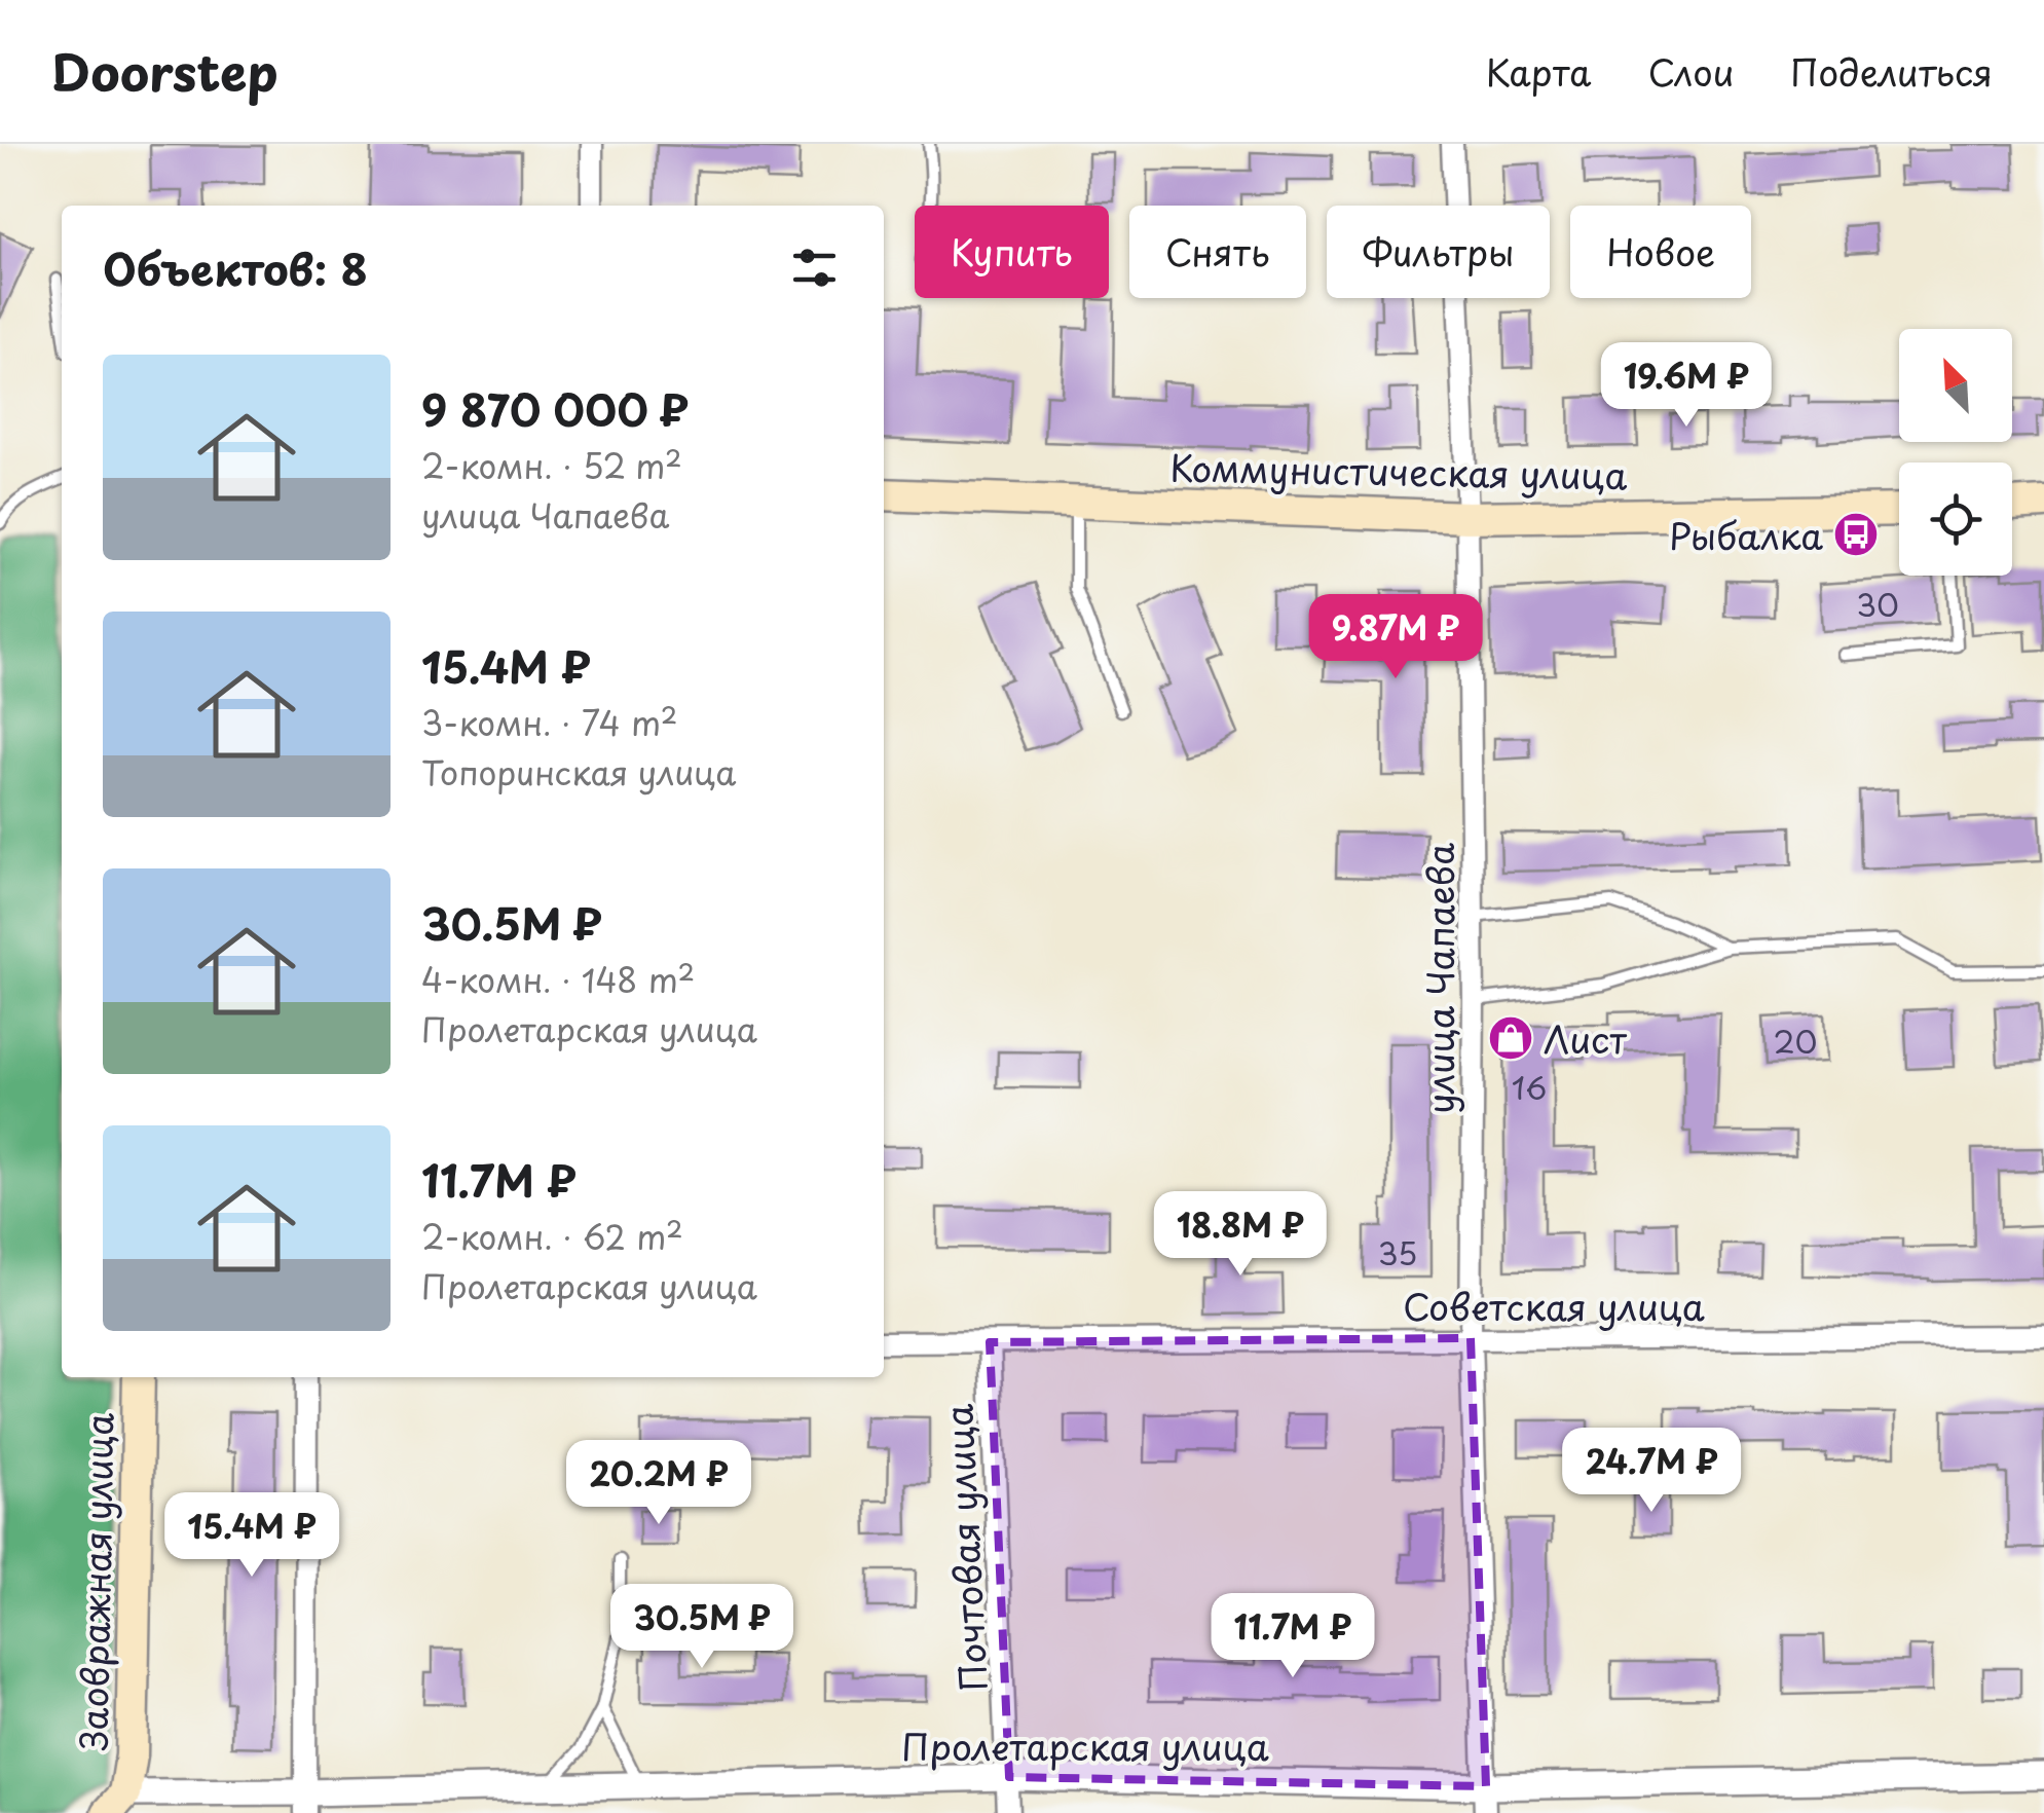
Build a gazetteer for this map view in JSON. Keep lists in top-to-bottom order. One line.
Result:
{"streets":{"main road":["Коммунистическая улица","Заовражная улица"],"street":["улица Чапаева","Советская улица","Почтовая улица","Пролетарская улица"]},"crossings":[["Коммунистическая улица","улица Чапаева"],["улица Чапаева","Советская улица"],["улица Чапаева","Пролетарская улица"],["Советская улица","Почтовая улица"],["Почтовая улица","Пролетарская улица"],["Заовражная улица","Пролетарская улица"]],"places":{"bus stop":["Рыбалка"],"shop":["Лист"]},"house_numbers":["30","20","16","35"],"north":"top left","page":{"header":"Doorstep","nav":["Карта","Слои","Поделиться"],"chip":["Купить","Снять","Фильтры","Новое"],"heading":"Объектов: 8","list":[{"name":"9 870 000 ₽","note":"2-комн. · 52 m² · улица Чапаева"},{"name":"15.4M ₽","note":"3-комн. · 74 m² · Топоринская улица"},{"name":"30.5M ₽","note":"4-комн. · 148 m² · Пролетарская улица"},{"name":"11.7M ₽","note":"2-комн. · 62 m² · Пролетарская улица"}],"price":["19.6M ₽","9.87M ₽","18.8M ₽","24.7M ₽","20.2M ₽","15.4M ₽","30.5M ₽","11.7M ₽"]}}
